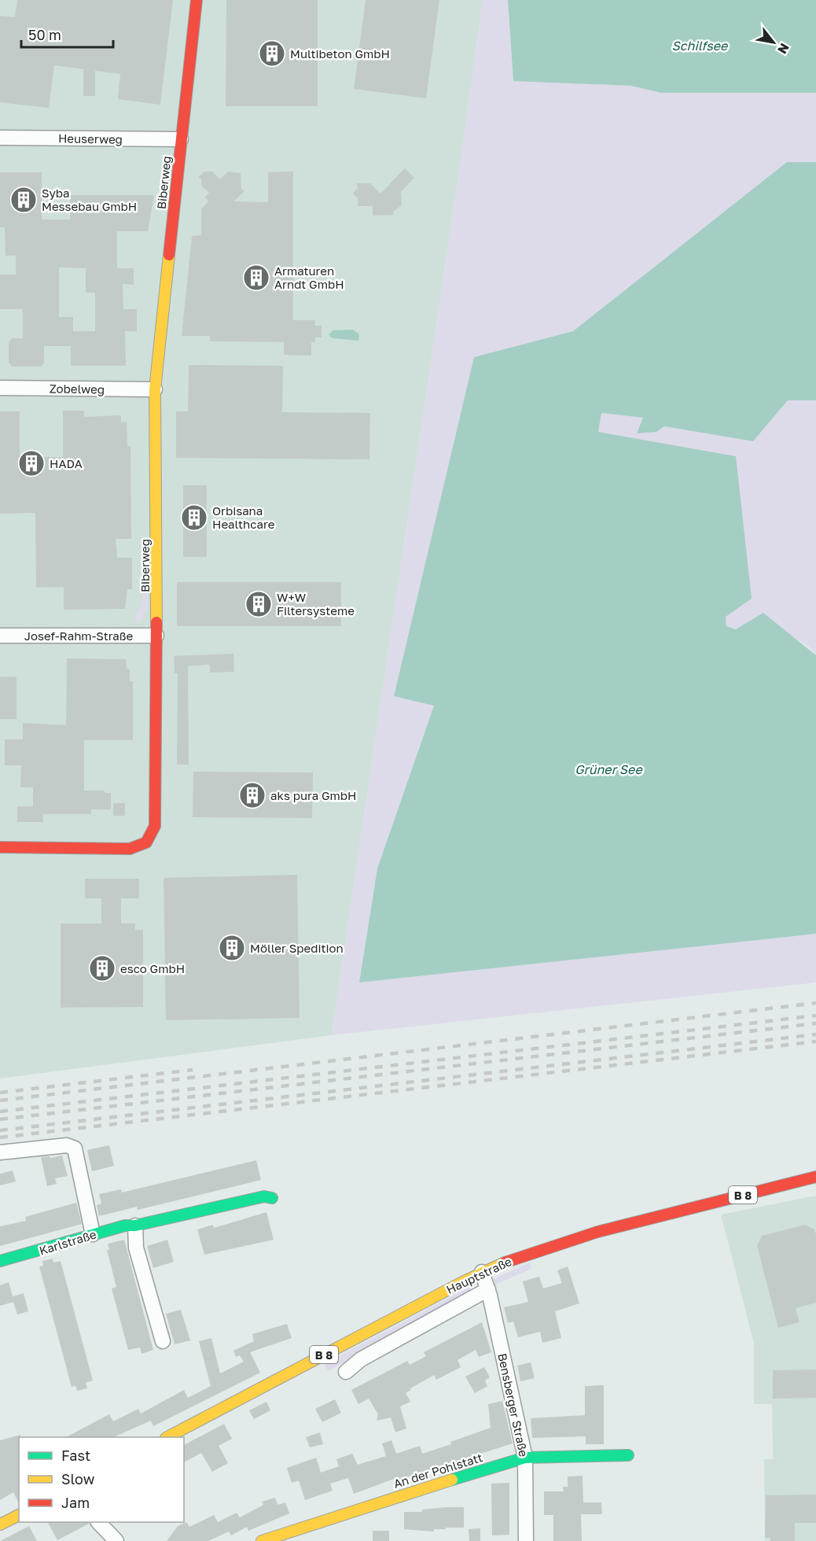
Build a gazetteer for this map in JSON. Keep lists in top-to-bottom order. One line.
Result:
{"streets":{"street":["Heuserweg","Biberweg","Zobelweg","Josef-Rahm-Straße","B 8","Karlstraße","Hauptstraße","Bensberger Straße","An der Pohlstatt"]},"crossings":[["Heuserweg","Biberweg"],["Biberweg","Zobelweg"],["Biberweg","Josef-Rahm-Straße"],["Hauptstraße","Bensberger Straße"],["Bensberger Straße","An der Pohlstatt"]],"water":["Schilfsee","Grüner See"],"places":{"building":["Multibeton GmbH","Syba Messebau GmbH","Armaturen Arndt GmbH","HADA","Orbisana Healthcare","W+W Filtersysteme","aks pura GmbH","Möller Spedition","esco GmbH"]},"legend":["Fast","Slow","Jam"],"scale_bar":"50 m","north":"bottom right"}
